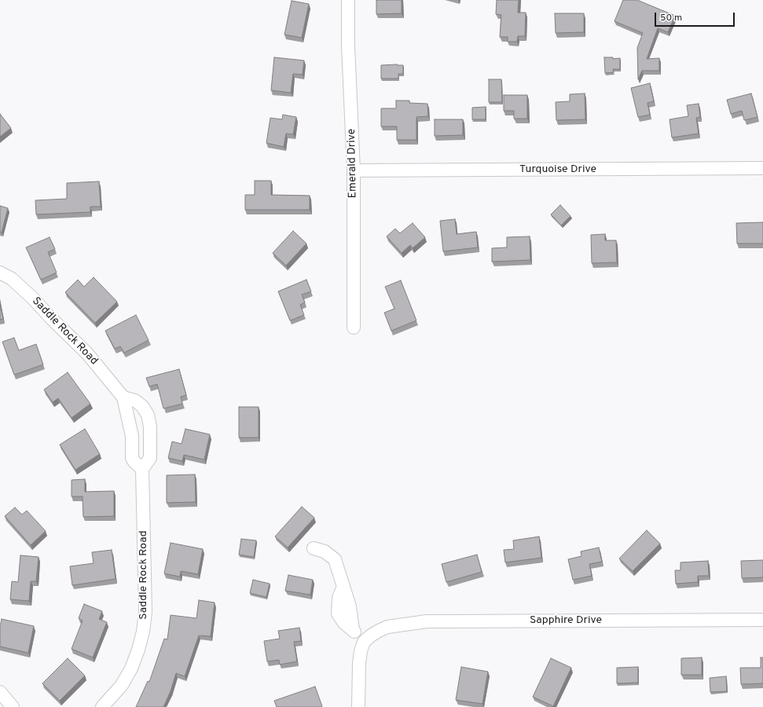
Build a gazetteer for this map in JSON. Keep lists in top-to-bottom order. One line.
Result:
{"streets":{"street":["Emerald Drive","Turquoise Drive","Saddle Rock Road","Sapphire Drive"]},"crossings":[["Emerald Drive","Turquoise Drive"]],"scale_bar":"50 m"}
